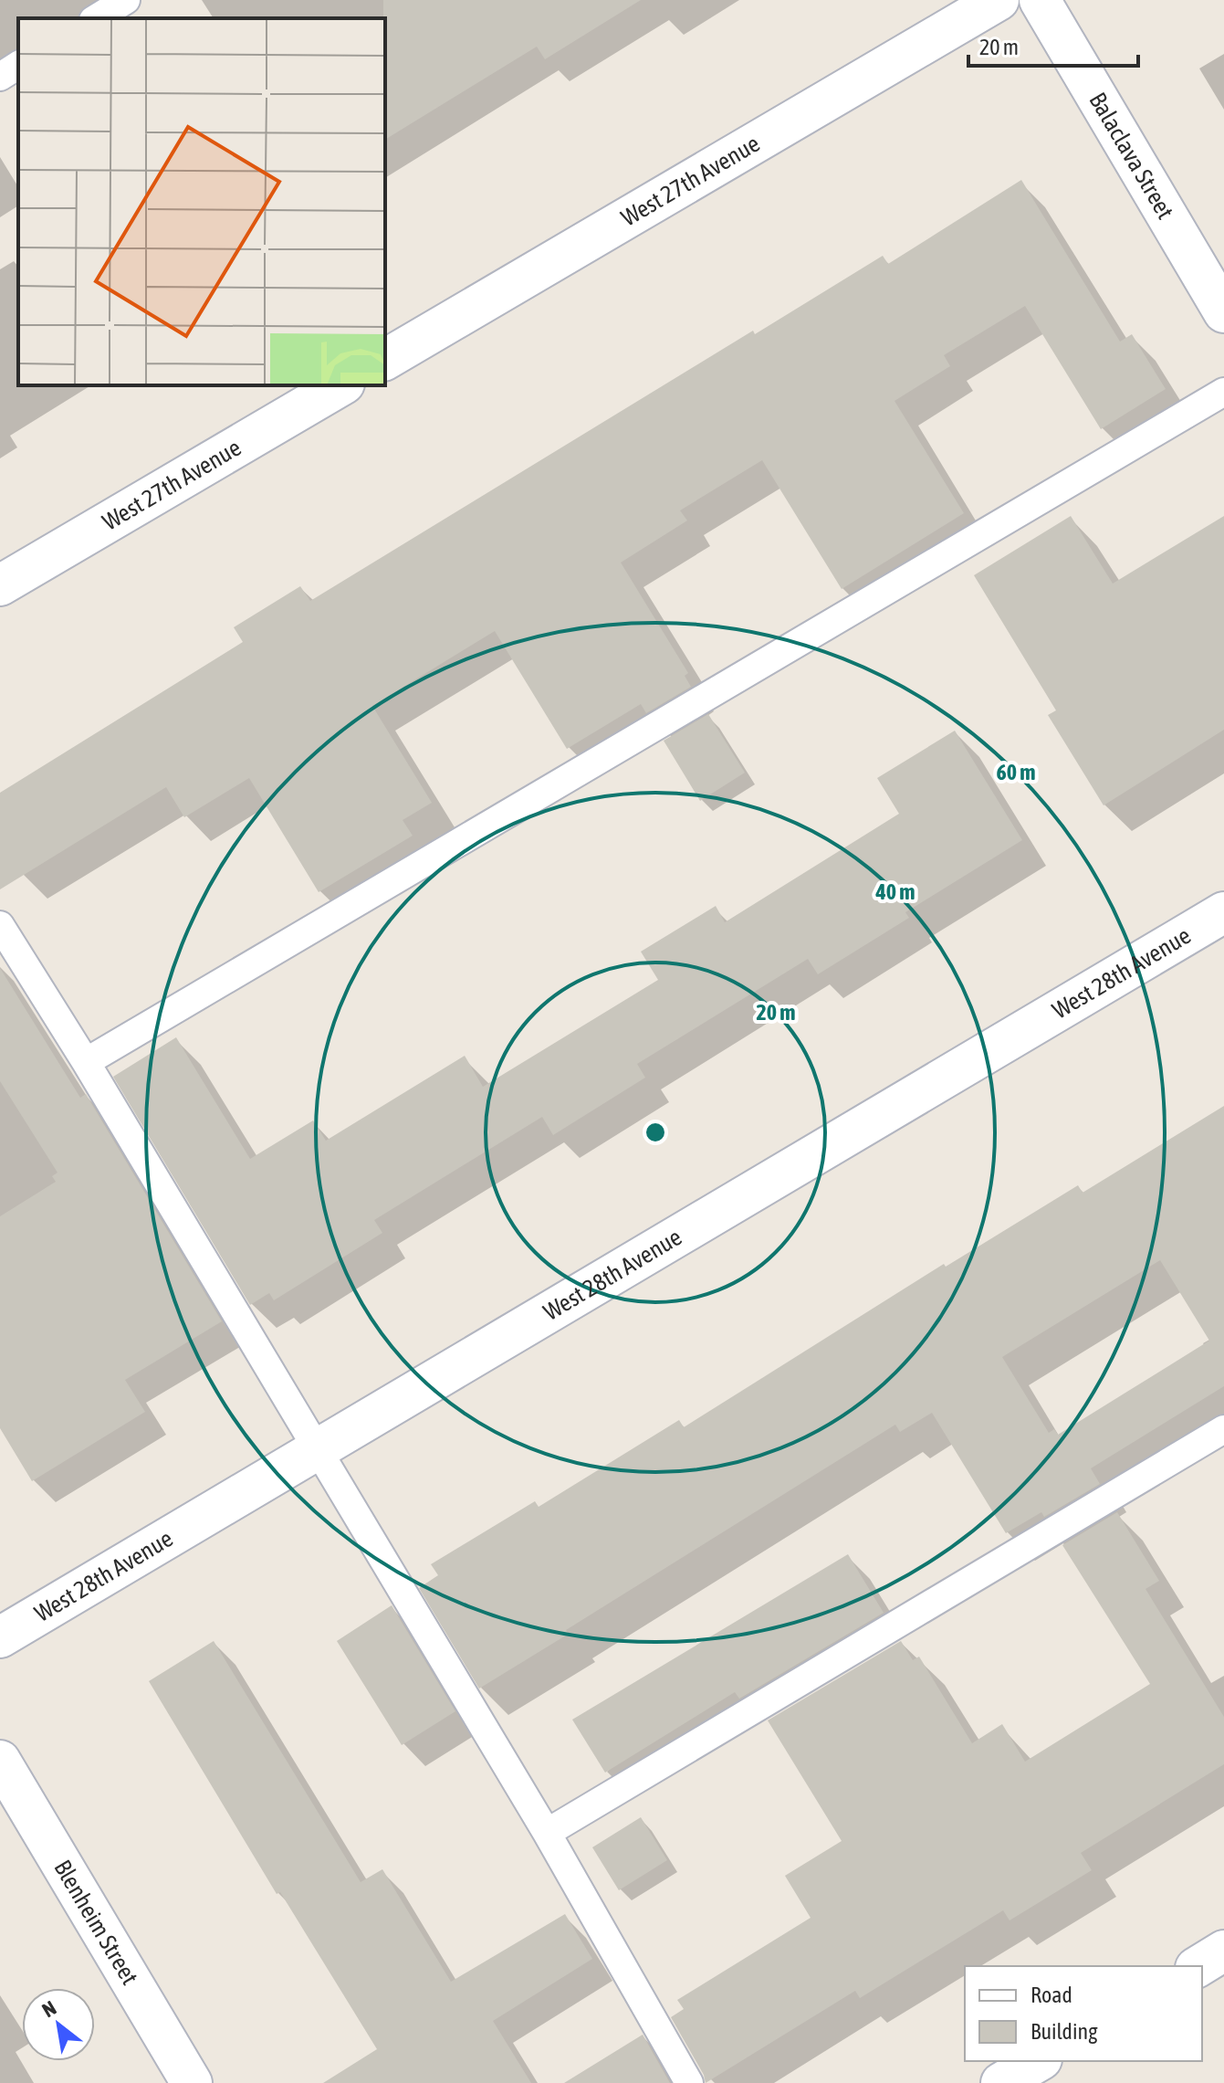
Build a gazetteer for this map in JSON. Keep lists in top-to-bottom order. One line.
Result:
{"streets":{"street":["Balaclava Street","West 27th Avenue","West 28th Avenue","Blenheim Street"]},"legend":["Road","Building"],"scale_bar":"20 m","north":"top left","rings":["60 m","40 m","20 m"]}
